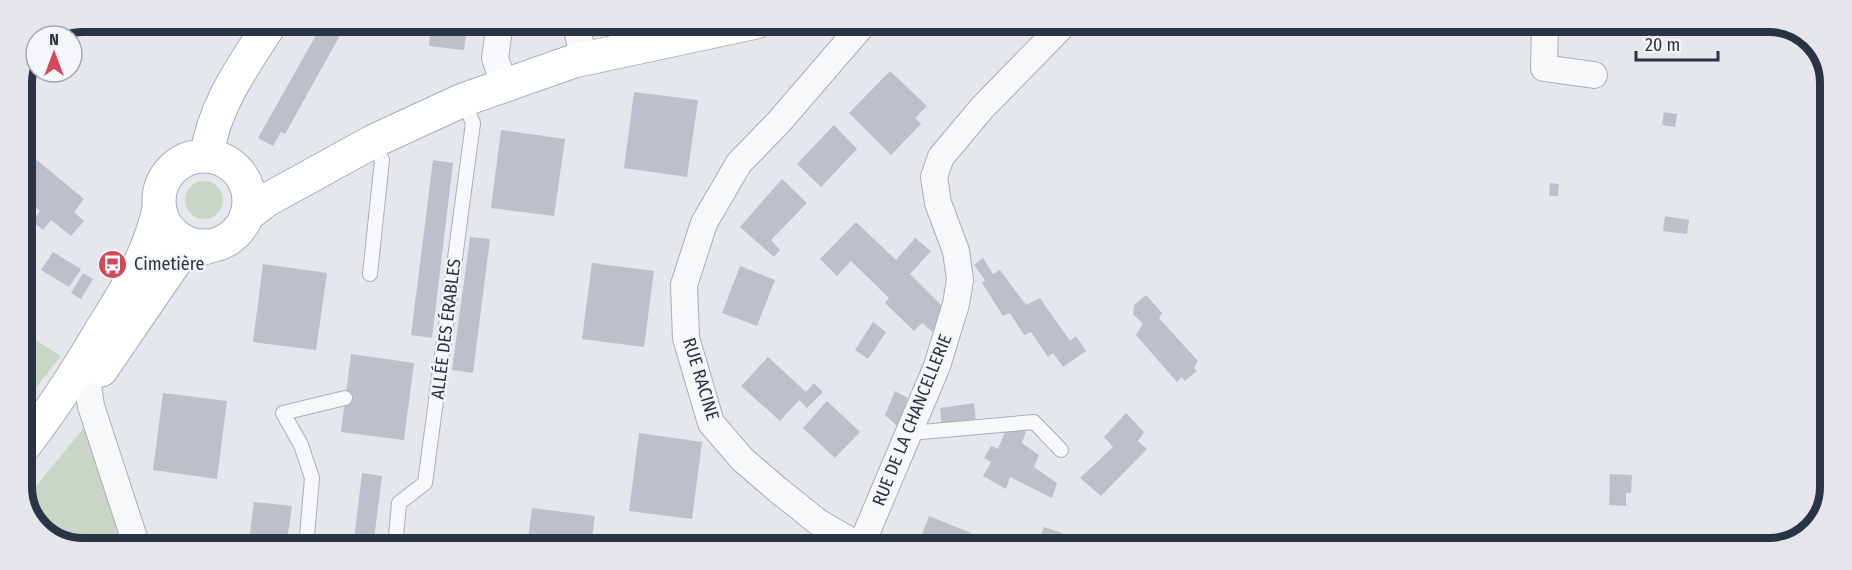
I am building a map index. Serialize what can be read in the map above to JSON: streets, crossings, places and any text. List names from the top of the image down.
{
  "streets": {
    "street": ["RUE RACINE", "RUE DE LA CHANCELLERIE"],
    "lane": ["ALLÉE DES ÉRABLES"]
  },
  "places": {
    "bus stop": ["Cimetière"]
  },
  "scale_bar": "20 m",
  "north": "top"
}
